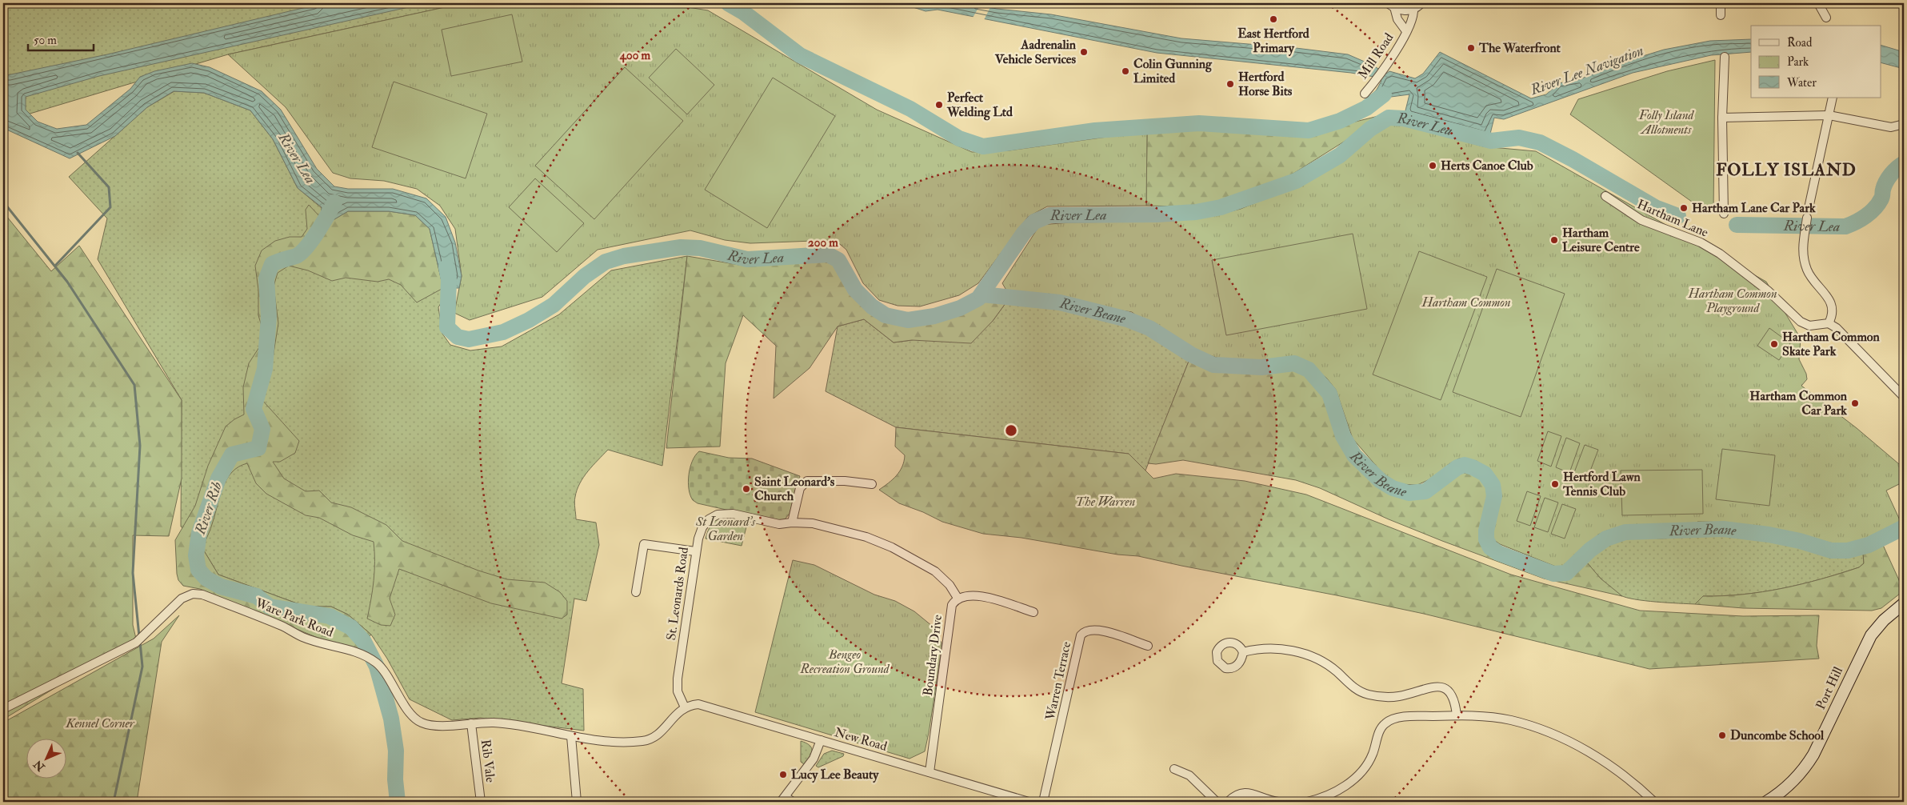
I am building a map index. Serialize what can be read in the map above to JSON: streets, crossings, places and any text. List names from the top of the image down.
{
  "streets": {
    "main road": ["Port Hill"],
    "street": [
      "Mill Road",
      "Hartham Lane",
      "St. Leonards Road",
      "Ware Park Road",
      "Boundary Drive",
      "Warren Terrace",
      "New Road",
      "Rib Vale"
    ]
  },
  "crossings": [
    ["St. Leonards Road", "Ware Park Road"],
    ["St. Leonards Road", "Boundary Drive"],
    ["St. Leonards Road", "New Road"],
    ["Ware Park Road", "New Road"],
    ["Ware Park Road", "Rib Vale"],
    ["Boundary Drive", "New Road"]
  ],
  "districts": ["FOLLY ISLAND"],
  "water": [
    "River Lee Navigation",
    "River Lea",
    "River Beane",
    "River Rib"
  ],
  "parks": [
    "Folly Island Allotments",
    "Hartham Common Playground",
    "Hartham Common",
    "The Warren",
    "St Leonard's Garden",
    "Bengeo Recreation Ground",
    "Kennel Corner"
  ],
  "places": [
    "East Hertford Primary",
    "The Waterfront",
    "Aadrenalin Vehicle Services",
    "Colin Gunning Limited",
    "Hertford Horse Bits",
    "Perfect Welding Ltd",
    "Herts Canoe Club",
    "Hartham Lane Car Park",
    "Hartham Leisure Centre",
    "Hartham Common Skate Park",
    "Hartham Common Car Park",
    "Hertford Lawn Tennis Club",
    "Saint Leonard's Church",
    "Duncombe School",
    "Lucy Lee Beauty"
  ],
  "legend": ["Road", "Park", "Water"],
  "scale_bar": "50 m",
  "north": "bottom left",
  "rings": ["400 m", "200 m"]
}
